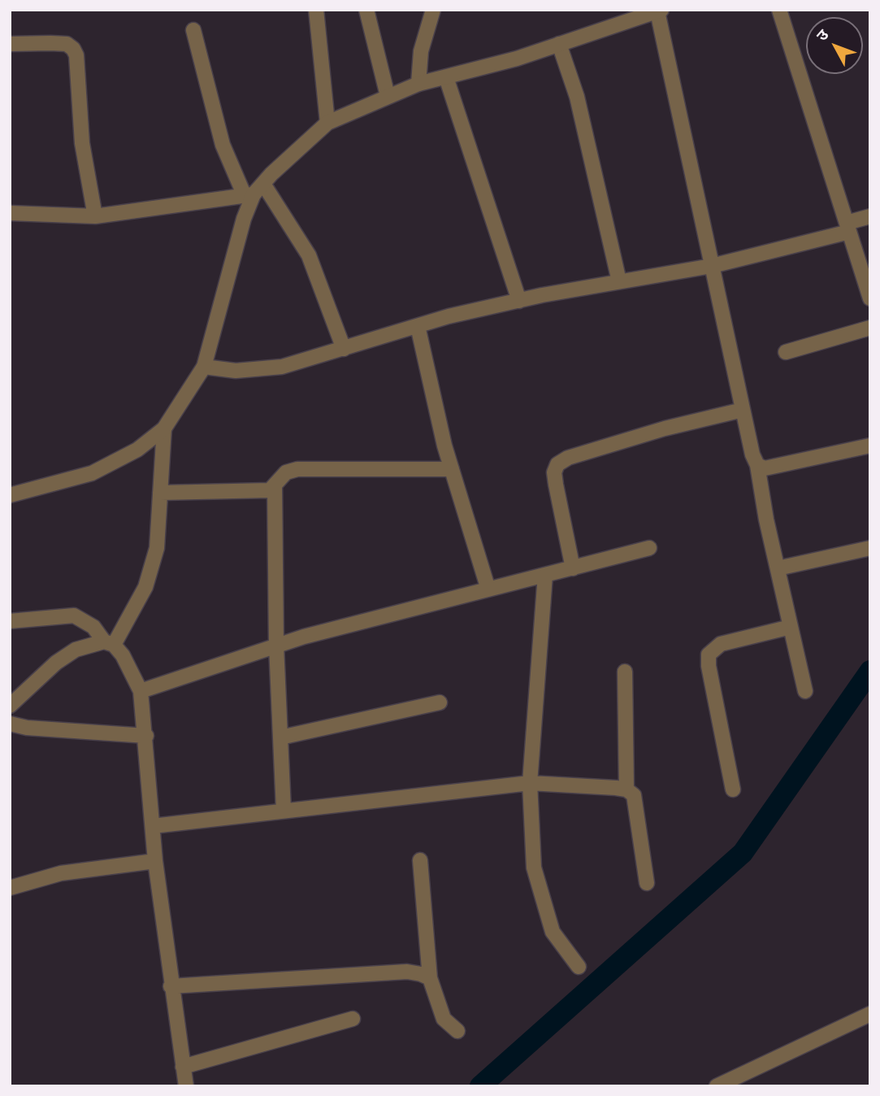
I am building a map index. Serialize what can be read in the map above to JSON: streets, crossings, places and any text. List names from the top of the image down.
{
  "north": "top left"
}
